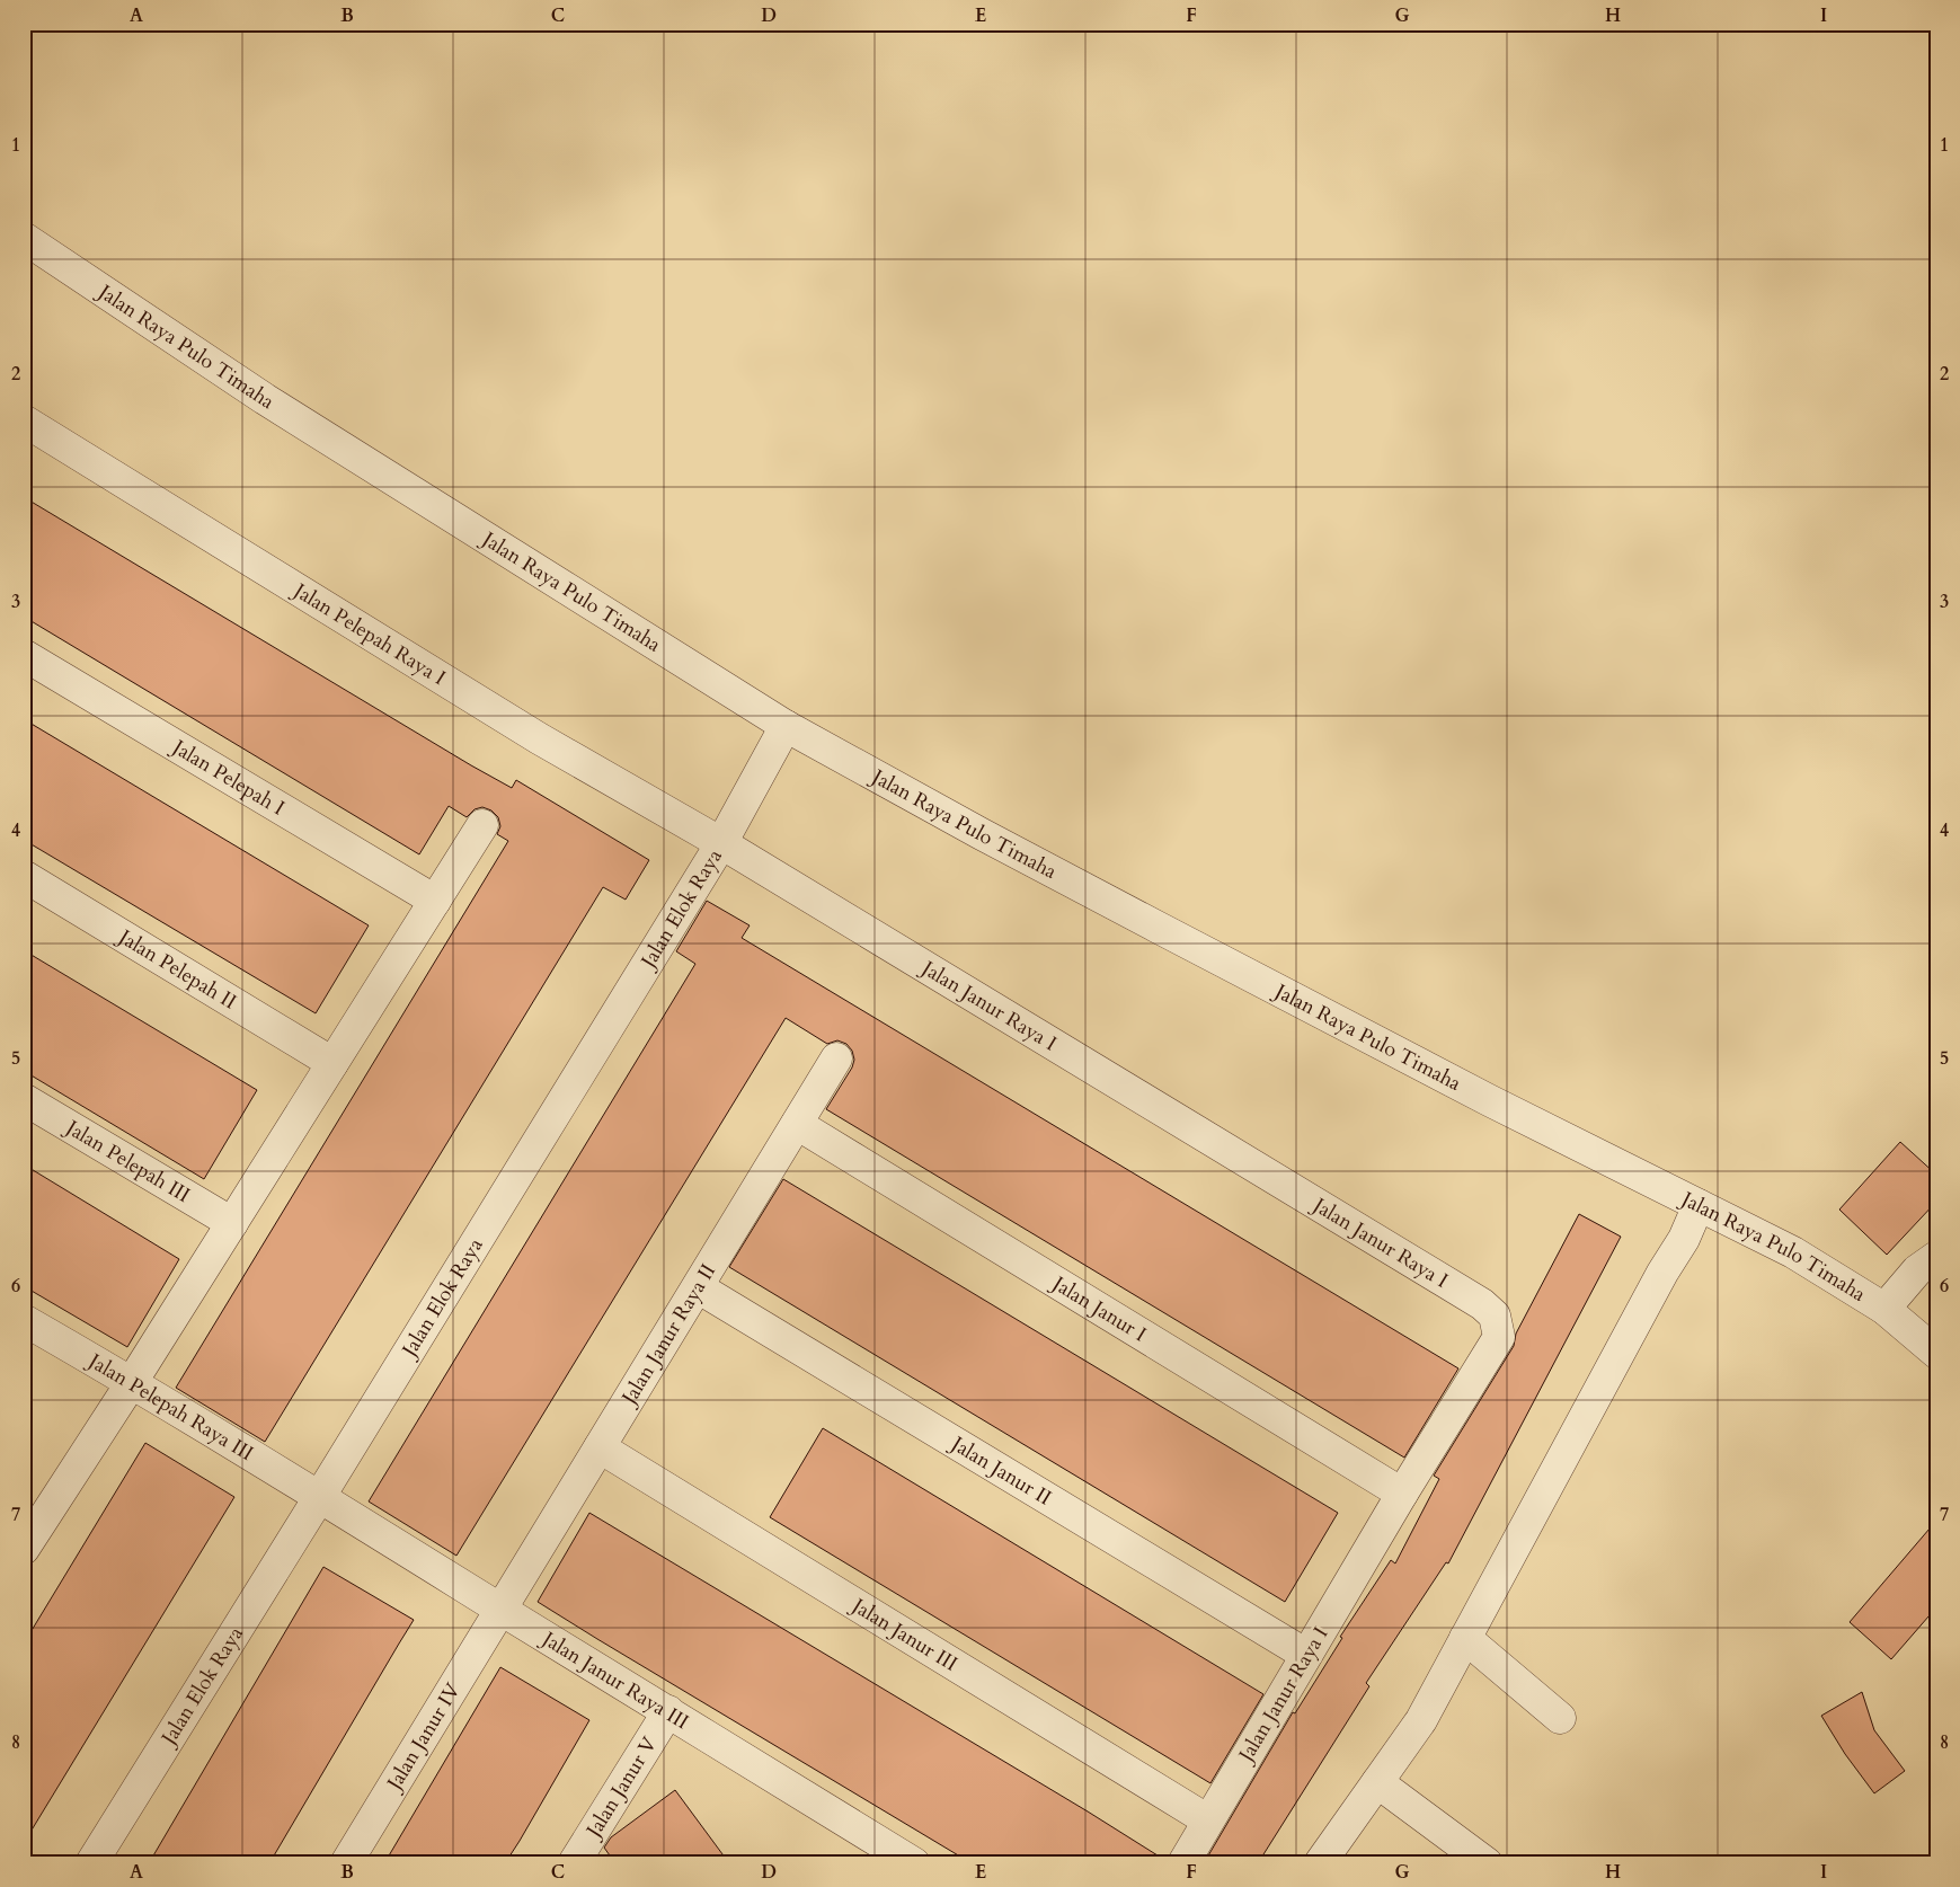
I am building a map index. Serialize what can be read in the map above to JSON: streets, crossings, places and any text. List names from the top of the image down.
{
  "streets": {
    "street": [
      "Jalan Raya Pulo Timaha",
      "Jalan Pelepah Raya I",
      "Jalan Pelepah I",
      "Jalan Elok Raya",
      "Jalan Pelepah II",
      "Jalan Janur Raya I",
      "Jalan Pelepah III",
      "Jalan Janur I",
      "Jalan Janur Raya II",
      "Jalan Pelepah Raya III",
      "Jalan Janur II",
      "Jalan Janur III",
      "Jalan Janur Raya III",
      "Jalan Janur IV",
      "Jalan Janur V"
    ]
  },
  "crossings": [
    ["Jalan Raya Pulo Timaha", "Jalan Elok Raya"],
    ["Jalan Pelepah Raya I", "Jalan Elok Raya"],
    ["Jalan Pelepah Raya I", "Jalan Janur Raya I"],
    ["Jalan Elok Raya", "Jalan Janur Raya I"],
    ["Jalan Elok Raya", "Jalan Pelepah Raya III"],
    ["Jalan Elok Raya", "Jalan Janur Raya III"],
    ["Jalan Janur Raya I", "Jalan Janur I"],
    ["Jalan Janur Raya I", "Jalan Janur II"],
    ["Jalan Janur Raya I", "Jalan Janur III"],
    ["Jalan Janur I", "Jalan Janur Raya II"],
    ["Jalan Janur Raya II", "Jalan Janur II"],
    ["Jalan Janur Raya II", "Jalan Janur III"],
    ["Jalan Janur Raya II", "Jalan Janur Raya III"],
    ["Jalan Janur Raya II", "Jalan Janur IV"],
    ["Jalan Pelepah Raya III", "Jalan Janur Raya III"],
    ["Jalan Janur Raya III", "Jalan Janur IV"],
    ["Jalan Janur Raya III", "Jalan Janur V"]
  ],
  "grid": {
    "columns": [
      "A",
      "B",
      "C",
      "D",
      "E",
      "F",
      "G",
      "H",
      "I"
    ],
    "rows": [
      "1",
      "2",
      "3",
      "4",
      "5",
      "6",
      "7",
      "8"
    ]
  }
}
